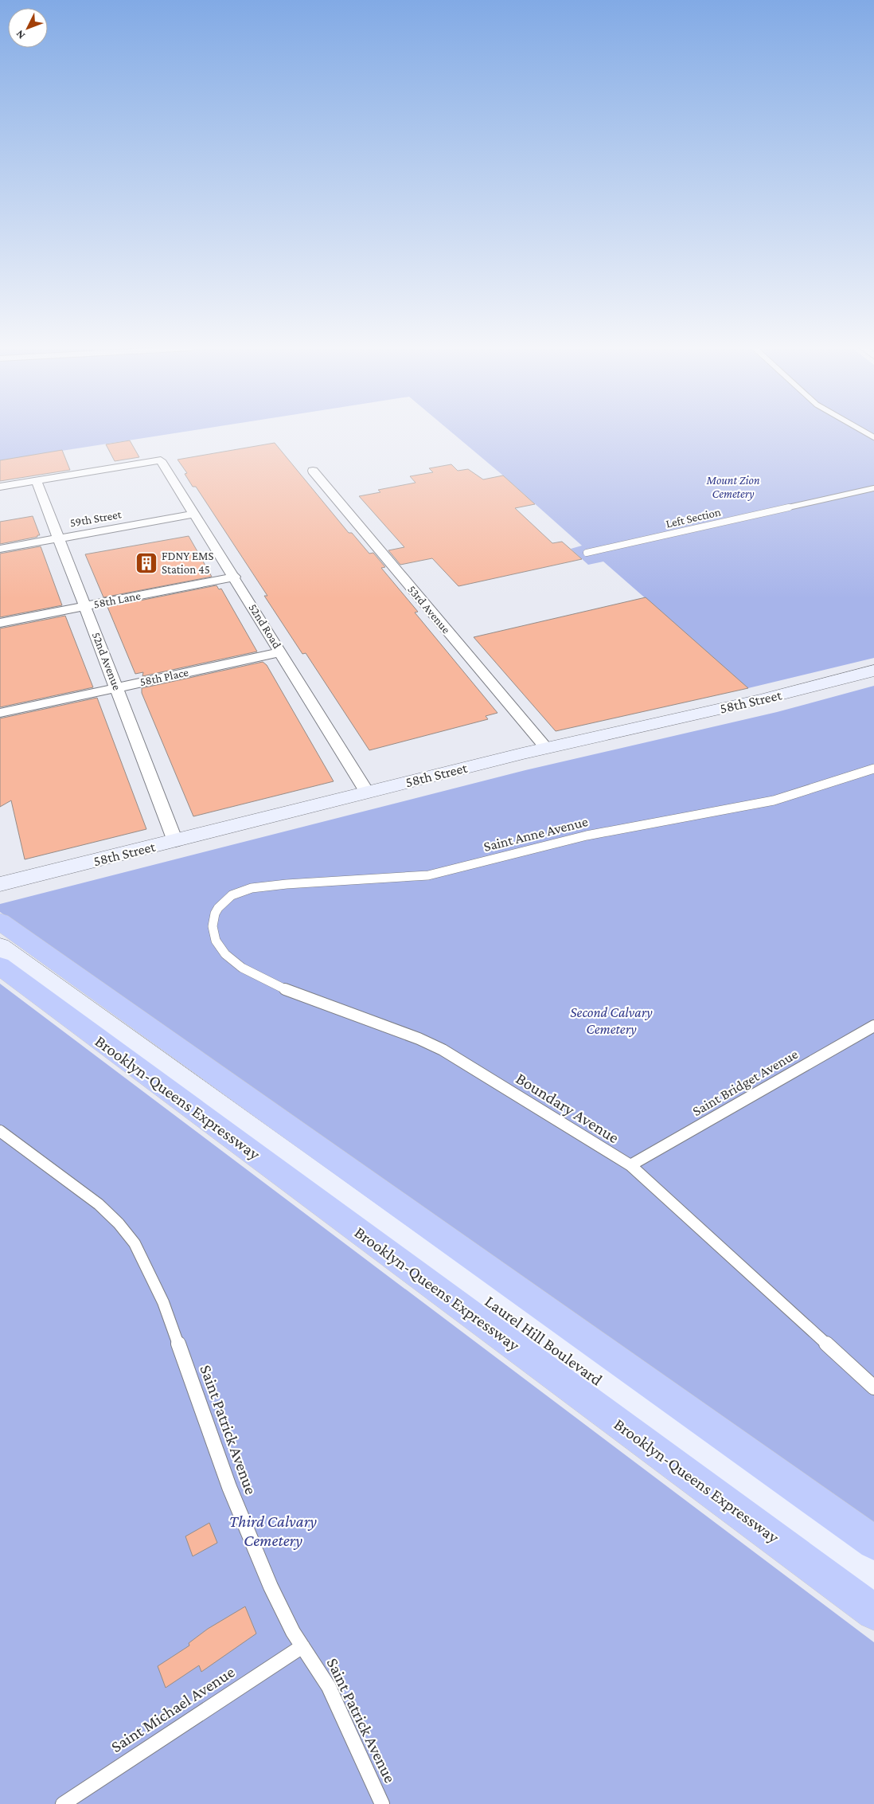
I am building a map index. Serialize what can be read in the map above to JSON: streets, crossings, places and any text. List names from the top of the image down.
{
  "streets": {
    "highway": ["Brooklyn-Queens Expressway"],
    "main road": ["58th Street", "Laurel Hill Boulevard"],
    "street": [
      "59th Street",
      "58th Lane",
      "53rd Avenue",
      "52nd Road",
      "52nd Avenue",
      "58th Place"
    ],
    "lane": [
      "Left Section",
      "Saint Anne Avenue",
      "Saint Bridget Avenue",
      "Boundary Avenue",
      "Saint Patrick Avenue",
      "Saint Michael Avenue"
    ]
  },
  "crossings": [
    ["59th Street", "52nd Road"],
    ["59th Street", "52nd Avenue"],
    ["58th Lane", "52nd Road"],
    ["58th Lane", "52nd Avenue"],
    ["53rd Avenue", "58th Street"],
    ["52nd Road", "52nd Avenue"],
    ["52nd Road", "58th Place"],
    ["52nd Road", "58th Street"],
    ["52nd Avenue", "58th Place"],
    ["52nd Avenue", "58th Street"],
    ["Saint Anne Avenue", "Boundary Avenue"],
    ["Saint Bridget Avenue", "Boundary Avenue"],
    ["Saint Patrick Avenue", "Saint Michael Avenue"]
  ],
  "parks": ["Mount Zion Cemetery", "Second Calvary Cemetery", "Third Calvary Cemetery"],
  "places": {
    "building": ["FDNY EMS Station 45"]
  },
  "north": "bottom left"
}
